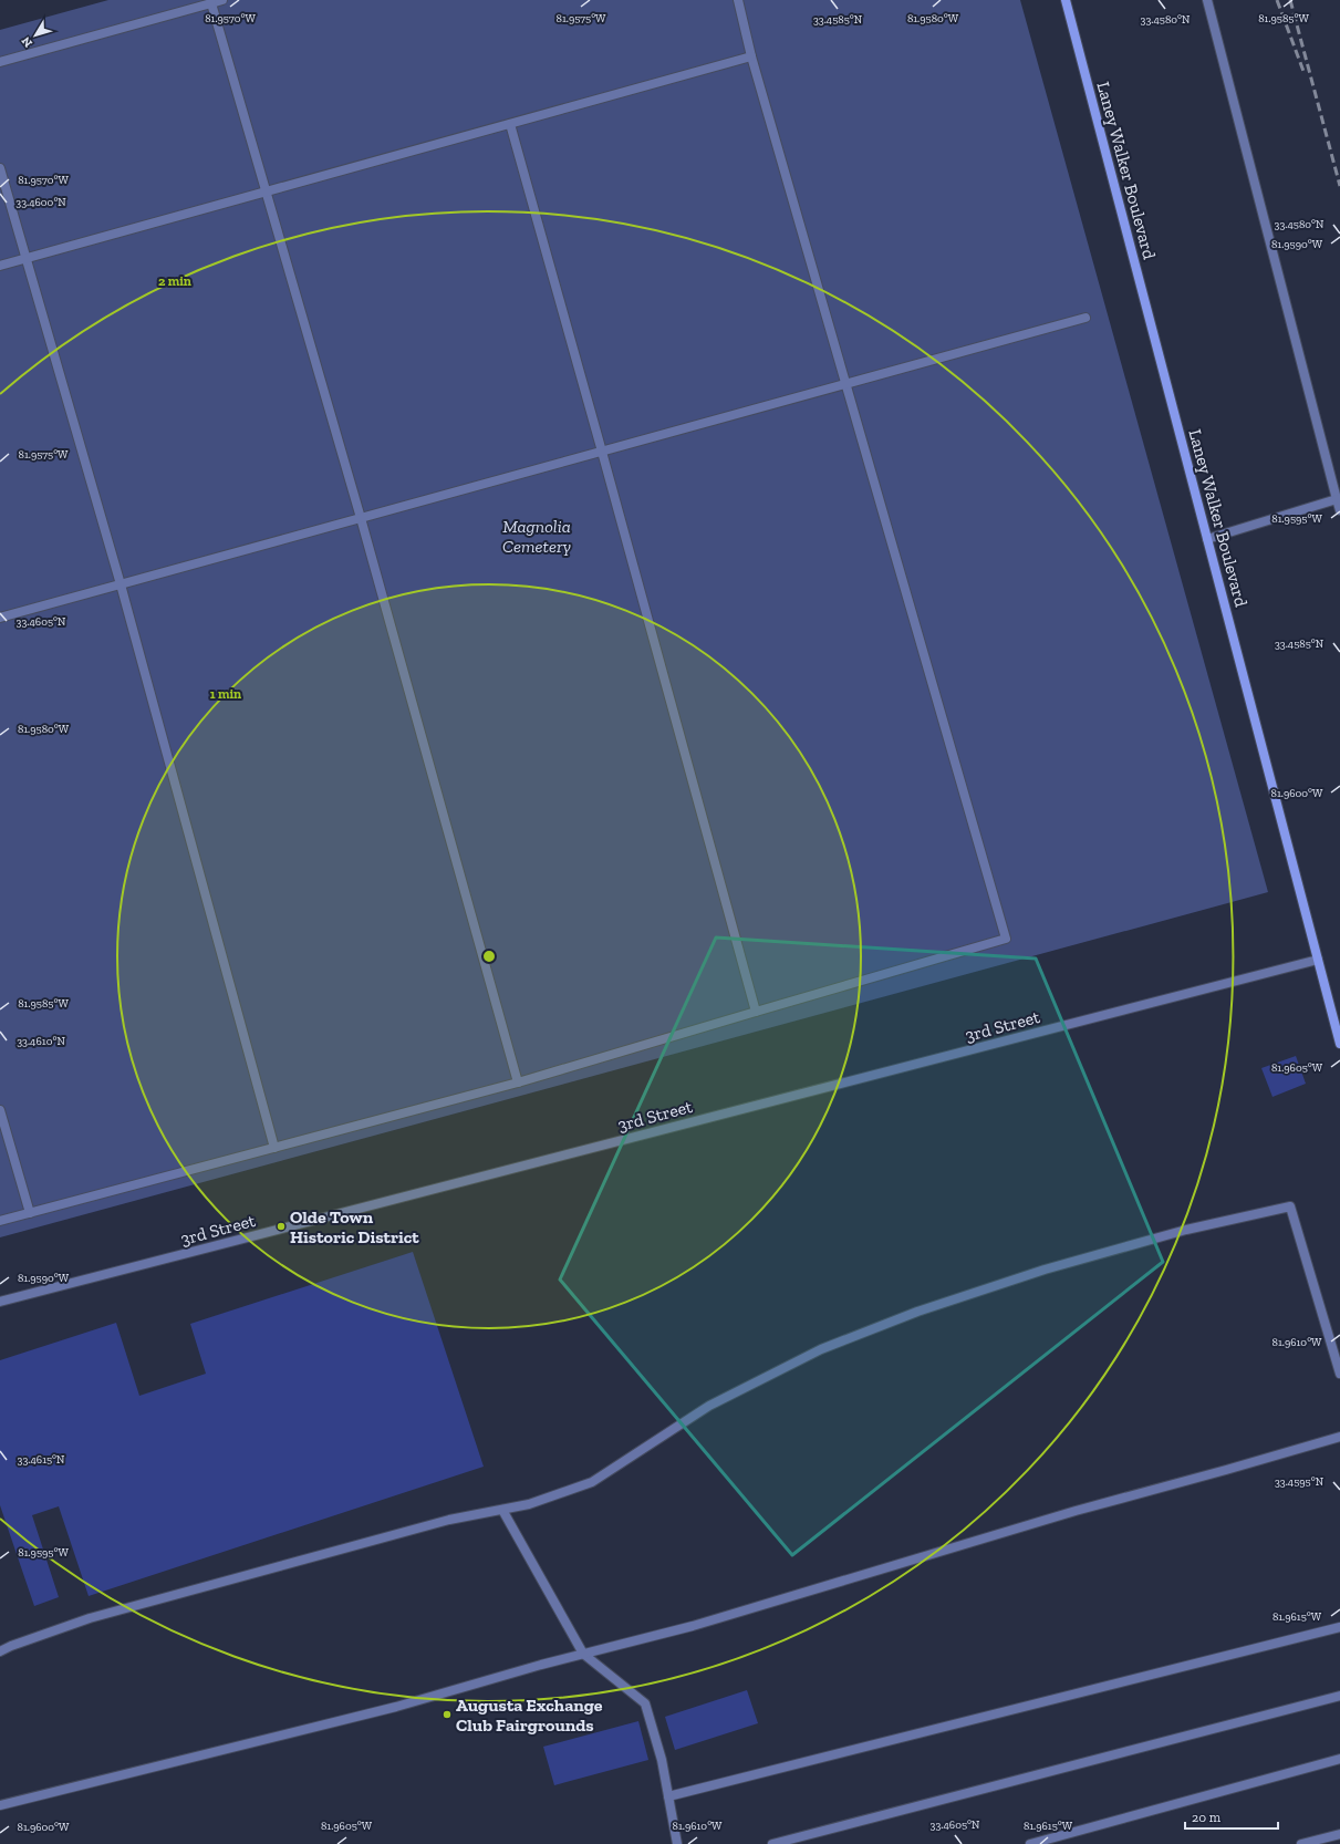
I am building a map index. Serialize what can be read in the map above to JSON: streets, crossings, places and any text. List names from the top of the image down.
{
  "streets": {
    "main road": ["Laney Walker Boulevard"],
    "street": ["3rd Street"]
  },
  "crossings": [
    ["Laney Walker Boulevard", "3rd Street"]
  ],
  "parks": ["Magnolia Cemetery"],
  "places": ["Olde Town Historic District", "Augusta Exchange Club Fairgrounds"],
  "scale_bar": "20 m",
  "north": "bottom left",
  "coordinates": [
    "81.9575°W",
    "81.9580°W",
    "81.9585°W",
    "81.9570°W",
    "33.4585°N",
    "33.4580°N",
    "33.4600°N",
    "81.9590°W",
    "81.9595°W",
    "33.4605°N",
    "81.9600°W",
    "33.4610°N",
    "81.9605°W",
    "81.9610°W",
    "33.4615°N",
    "33.4595°N",
    "81.9615°W"
  ],
  "rings": ["2 min", "1 min"]
}
